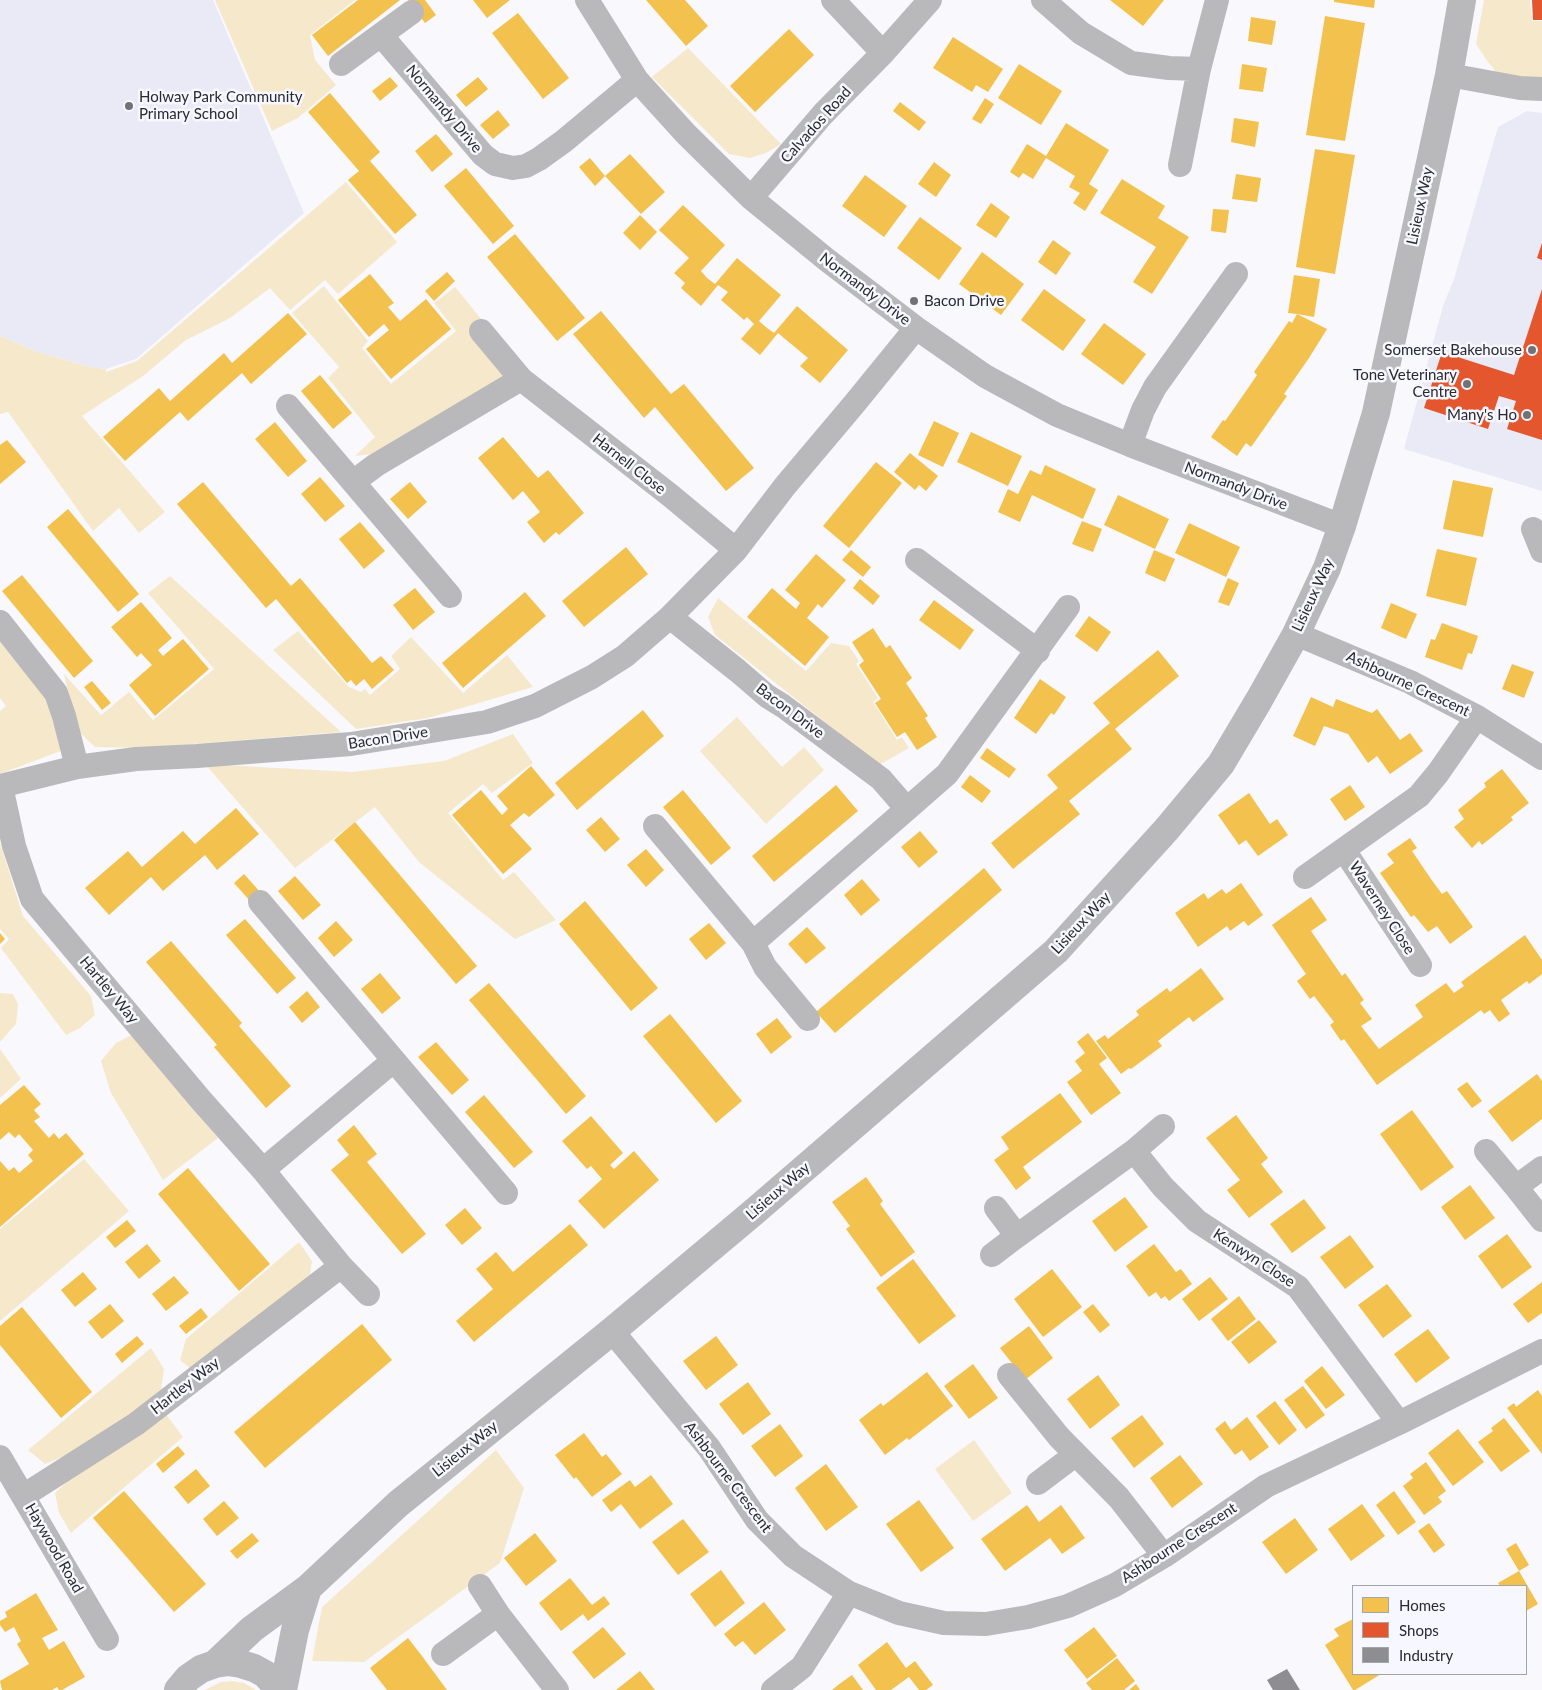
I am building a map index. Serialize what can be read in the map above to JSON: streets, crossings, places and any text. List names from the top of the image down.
{
  "streets": {
    "street": [
      "Normandy Drive",
      "Calvados Road",
      "Lisieux Way",
      "Harnell Close",
      "Ashbourne Crescent",
      "Bacon Drive",
      "Waverney Close",
      "Hartley Way",
      "Kenwyn Close",
      "Haywood Road"
    ]
  },
  "crossings": [
    ["Normandy Drive", "Calvados Road"],
    ["Normandy Drive", "Lisieux Way"],
    ["Normandy Drive", "Bacon Drive"],
    ["Lisieux Way", "Ashbourne Crescent"],
    ["Harnell Close", "Bacon Drive"],
    ["Ashbourne Crescent", "Waverney Close"],
    ["Ashbourne Crescent", "Kenwyn Close"],
    ["Bacon Drive", "Hartley Way"],
    ["Hartley Way", "Haywood Road"]
  ],
  "places": [
    "Holway Park Community Primary School",
    "Bacon Drive",
    "Somerset Bakehouse",
    "Tone Veterinary Centre",
    "Many's Ho"
  ],
  "legend": ["Homes", "Shops", "Industry"]
}
